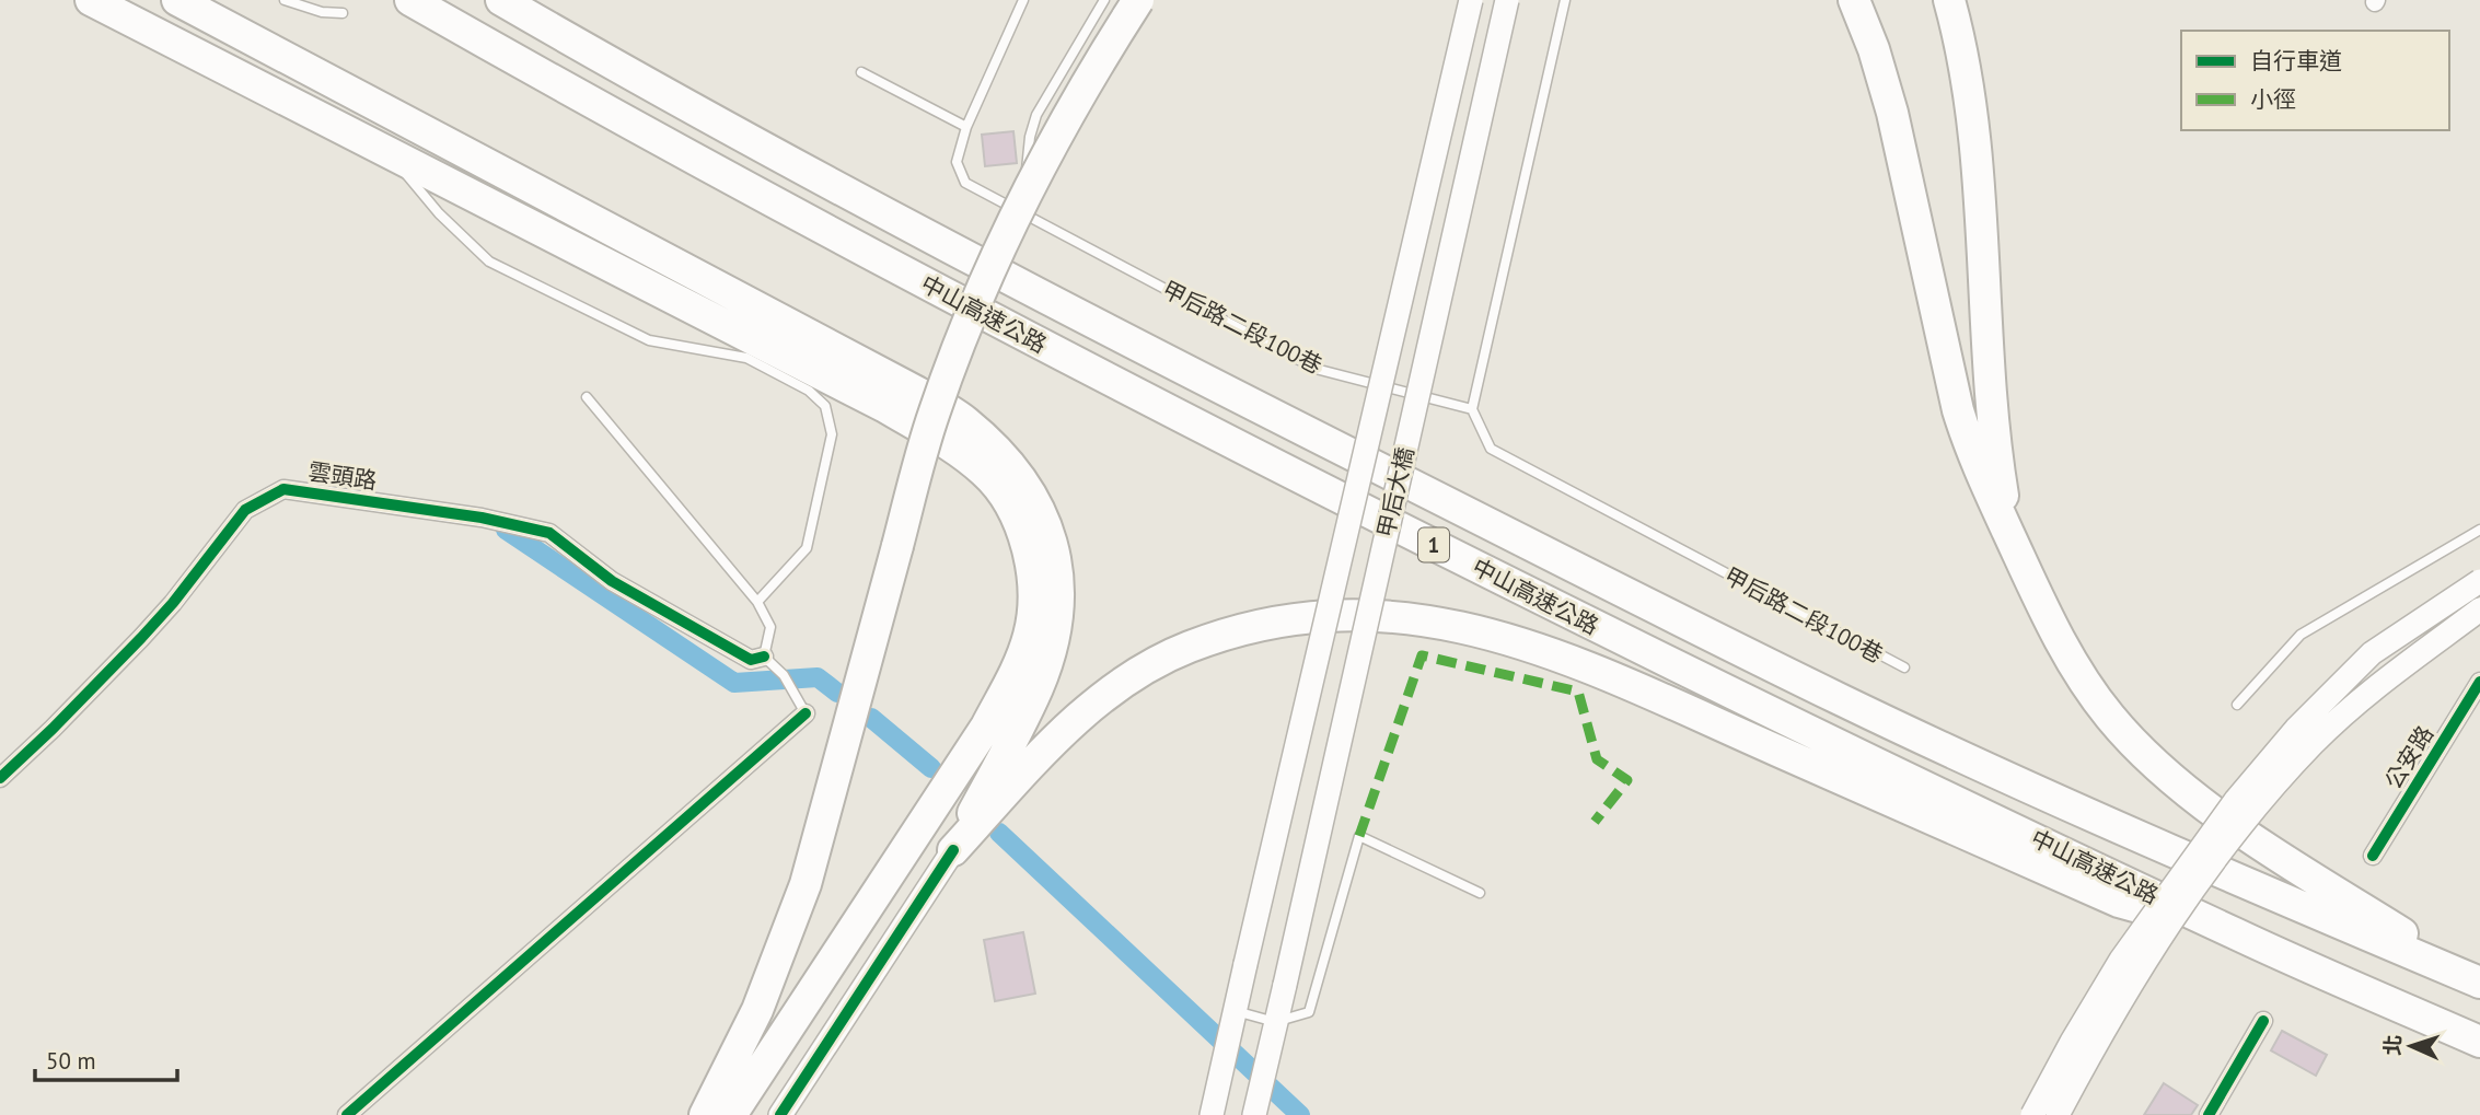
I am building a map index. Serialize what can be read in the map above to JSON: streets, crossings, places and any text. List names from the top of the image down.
{
  "streets": {
    "highway": ["中山高速公路", "1"],
    "main road": ["甲后大橋"],
    "street": ["雲頭路", "公安路"],
    "lane": ["甲后路二段100巷"]
  },
  "legend": ["自行車道", "小徑"],
  "scale_bar": "50 m",
  "north": "left"
}
